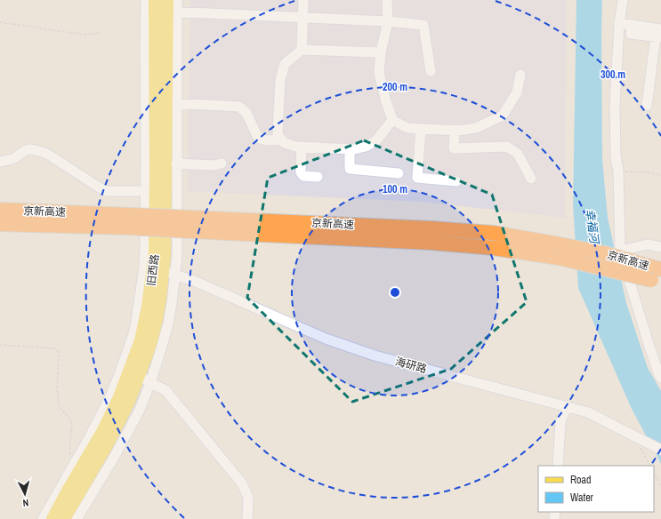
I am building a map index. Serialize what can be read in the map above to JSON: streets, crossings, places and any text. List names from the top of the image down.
{
  "streets": {
    "highway": ["京新高速"],
    "main road": ["旧西路"],
    "street": ["海研路"]
  },
  "crossings": [
    ["旧西路", "海研路"]
  ],
  "water": ["幸福河"],
  "legend": ["Road", "Water"],
  "north": "bottom",
  "rings": ["300 m", "200 m", "100 m"]
}
